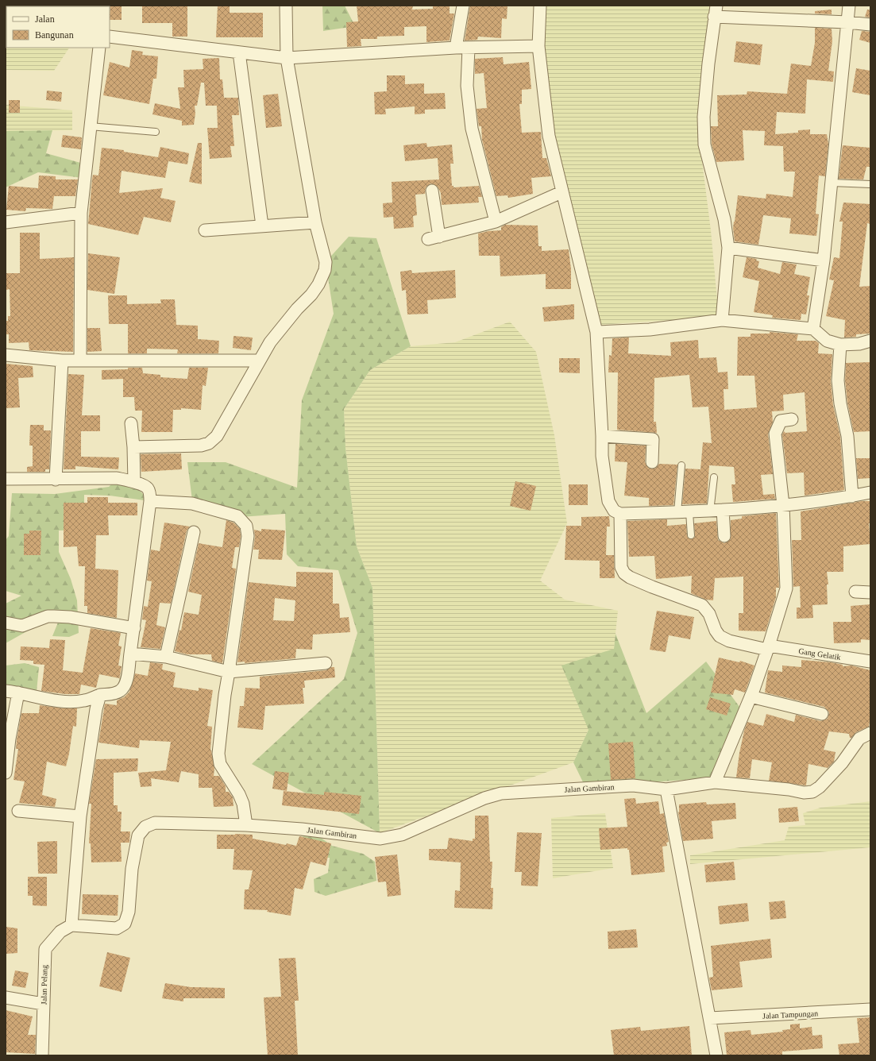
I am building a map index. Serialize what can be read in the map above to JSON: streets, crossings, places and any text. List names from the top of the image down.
{
  "streets": {
    "street": [
      "Gang Gelatik",
      "Jalan Gambiran",
      "Jalan Pelang",
      "Jalan Tampungan"
    ]
  },
  "crossings": [
    ["Jalan Gambiran", "Jalan Pelang"]
  ],
  "legend": ["Jalan", "Bangunan"]
}
